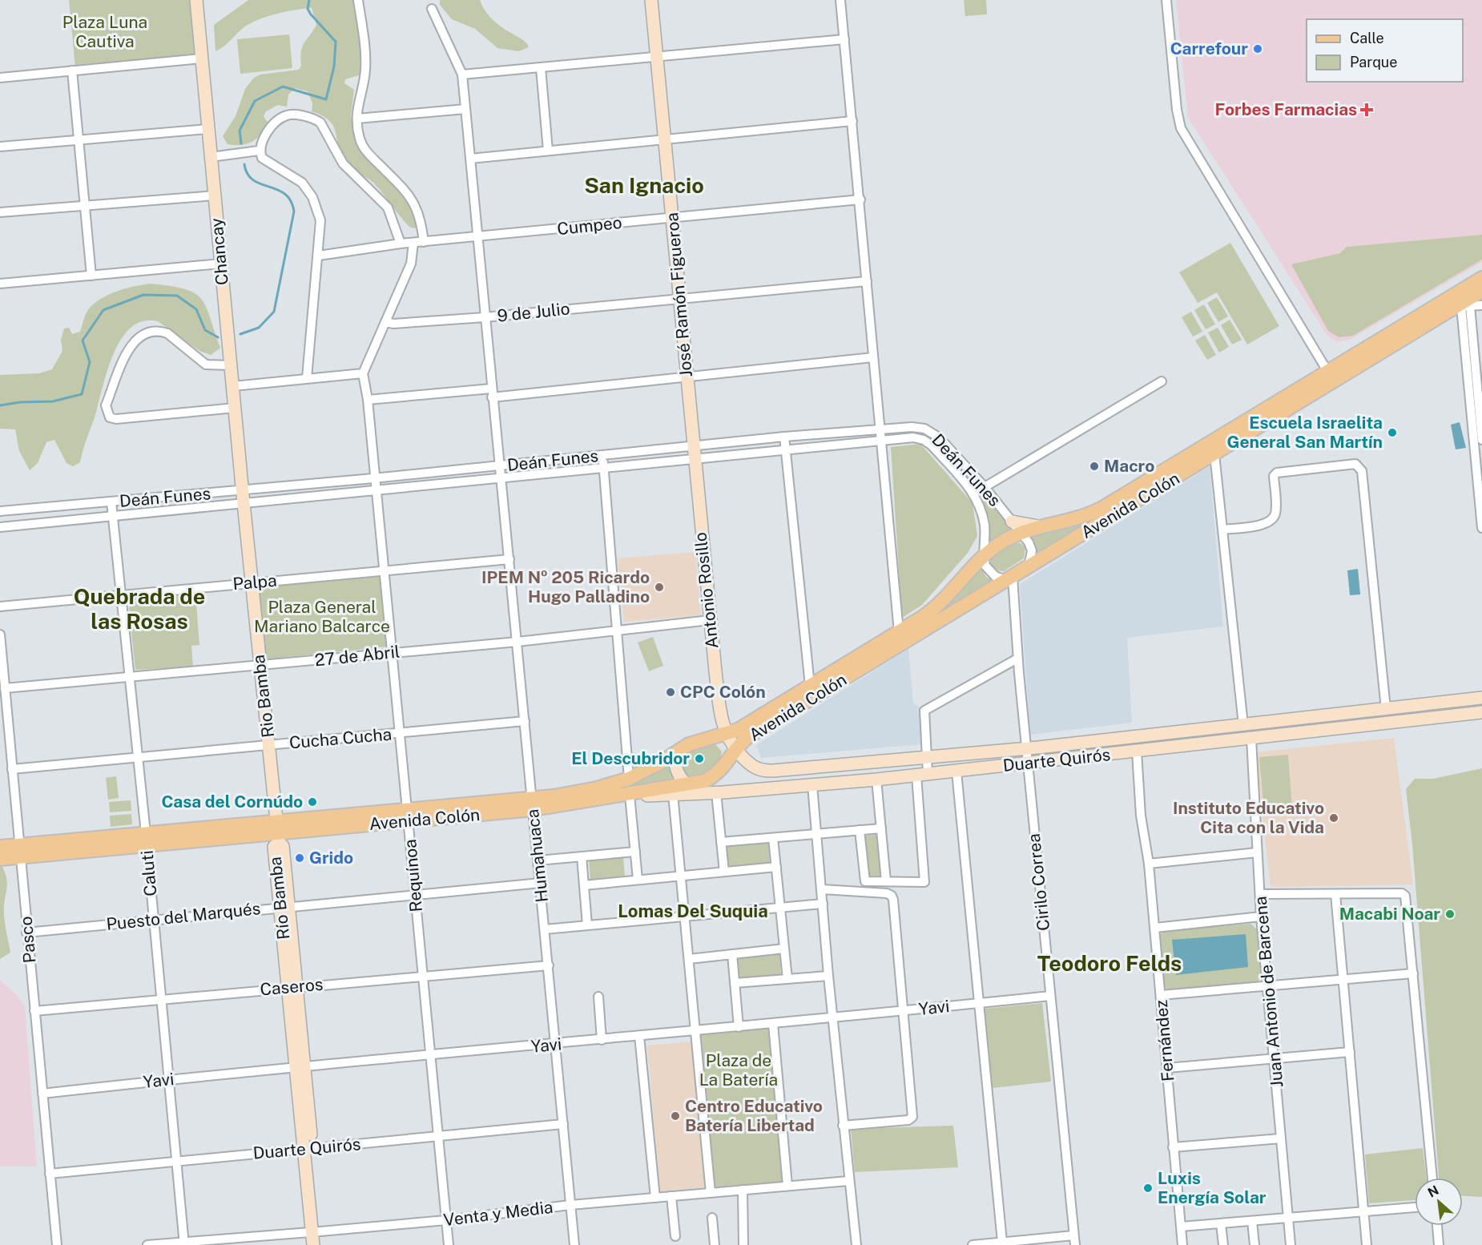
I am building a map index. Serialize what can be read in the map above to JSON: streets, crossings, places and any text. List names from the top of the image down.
{
  "streets": {
    "main road": [
      "Chancay",
      "José Ramón Figueroa",
      "Avenida Colón",
      "Antonio Rosillo",
      "Rio Bamba",
      "Duarte Quirós",
      "Río Bamba"
    ],
    "street": [
      "Cumpeo",
      "9 de Julio",
      "Deán Funes",
      "Palpa",
      "27 de Abril",
      "Cucha Cucha",
      "Humahuaca",
      "Caluti",
      "Requínoa",
      "Cirilo Correa",
      "Puesto del Marqués",
      "Pasco",
      "Caseros",
      "Juan Antonio de Barcena",
      "Yavi",
      "Fernández",
      "Venta y Media"
    ]
  },
  "crossings": [
    ["Cumpeo", "José Ramón Figueroa"],
    ["Cumpeo", "Humahuaca"],
    ["Chancay", "Deán Funes"],
    ["Chancay", "Rio Bamba"],
    ["José Ramón Figueroa", "9 de Julio"],
    ["José Ramón Figueroa", "Deán Funes"],
    ["José Ramón Figueroa", "Antonio Rosillo"],
    ["9 de Julio", "Humahuaca"],
    ["Deán Funes", "Avenida Colón"],
    ["Deán Funes", "Antonio Rosillo"],
    ["Deán Funes", "Rio Bamba"],
    ["Deán Funes", "Humahuaca"],
    ["Deán Funes", "Caluti"],
    ["Deán Funes", "Requínoa"],
    ["Avenida Colón", "Antonio Rosillo"],
    ["Avenida Colón", "Rio Bamba"],
    ["Avenida Colón", "Duarte Quirós"],
    ["Avenida Colón", "Humahuaca"],
    ["Avenida Colón", "Caluti"],
    ["Avenida Colón", "Requínoa"],
    ["Avenida Colón", "Cirilo Correa"],
    ["Avenida Colón", "Río Bamba"],
    ["Avenida Colón", "Pasco"],
    ["Palpa", "Rio Bamba"],
    ["Palpa", "Humahuaca"],
    ["Palpa", "Caluti"],
    ["Palpa", "Requínoa"],
    ["Antonio Rosillo", "27 de Abril"],
    ["Antonio Rosillo", "Duarte Quirós"],
    ["27 de Abril", "Rio Bamba"],
    ["27 de Abril", "Humahuaca"],
    ["27 de Abril", "Caluti"],
    ["27 de Abril", "Requínoa"],
    ["27 de Abril", "Pasco"],
    ["Rio Bamba", "Cucha Cucha"],
    ["Rio Bamba", "Río Bamba"],
    ["Cucha Cucha", "Humahuaca"],
    ["Cucha Cucha", "Caluti"],
    ["Cucha Cucha", "Requínoa"],
    ["Cucha Cucha", "Pasco"],
    ["Duarte Quirós", "Humahuaca"],
    ["Duarte Quirós", "Caluti"],
    ["Duarte Quirós", "Requínoa"],
    ["Duarte Quirós", "Cirilo Correa"],
    ["Duarte Quirós", "Río Bamba"],
    ["Duarte Quirós", "Pasco"],
    ["Duarte Quirós", "Juan Antonio de Barcena"],
    ["Duarte Quirós", "Fernández"],
    ["Humahuaca", "Puesto del Marqués"],
    ["Humahuaca", "Caseros"],
    ["Humahuaca", "Yavi"],
    ["Humahuaca", "Venta y Media"],
    ["Caluti", "Puesto del Marqués"],
    ["Caluti", "Caseros"],
    ["Caluti", "Yavi"],
    ["Caluti", "Venta y Media"],
    ["Requínoa", "Puesto del Marqués"],
    ["Requínoa", "Caseros"],
    ["Requínoa", "Yavi"],
    ["Requínoa", "Venta y Media"],
    ["Cirilo Correa", "Yavi"],
    ["Río Bamba", "Puesto del Marqués"],
    ["Río Bamba", "Caseros"],
    ["Río Bamba", "Yavi"],
    ["Río Bamba", "Venta y Media"],
    ["Puesto del Marqués", "Pasco"],
    ["Pasco", "Caseros"],
    ["Pasco", "Yavi"]
  ],
  "districts": [
    "San Ignacio",
    "Quebrada de las Rosas",
    "Lomas Del Suquia",
    "Teodoro Felds"
  ],
  "parks": ["Plaza Luna Cautiva", "Plaza General Mariano Balcarce", "Plaza de La Batería"],
  "places": {
    "other": [
      "Carrefour",
      "Escuela Israelita General San Martín",
      "Macro",
      "IPEM Nº 205 Ricardo Hugo Palladino",
      "CPC Colón",
      "El Descubridor",
      "Casa del Cornúdo",
      "Instituto Educativo Cita con la Vida",
      "Grido",
      "Macabi Noar",
      "Centro Educativo Batería Libertad",
      "Luxis Energía Solar"
    ],
    "health": ["Forbes Farmacias"]
  },
  "legend": ["Calle", "Parque"],
  "north": "top left"
}
